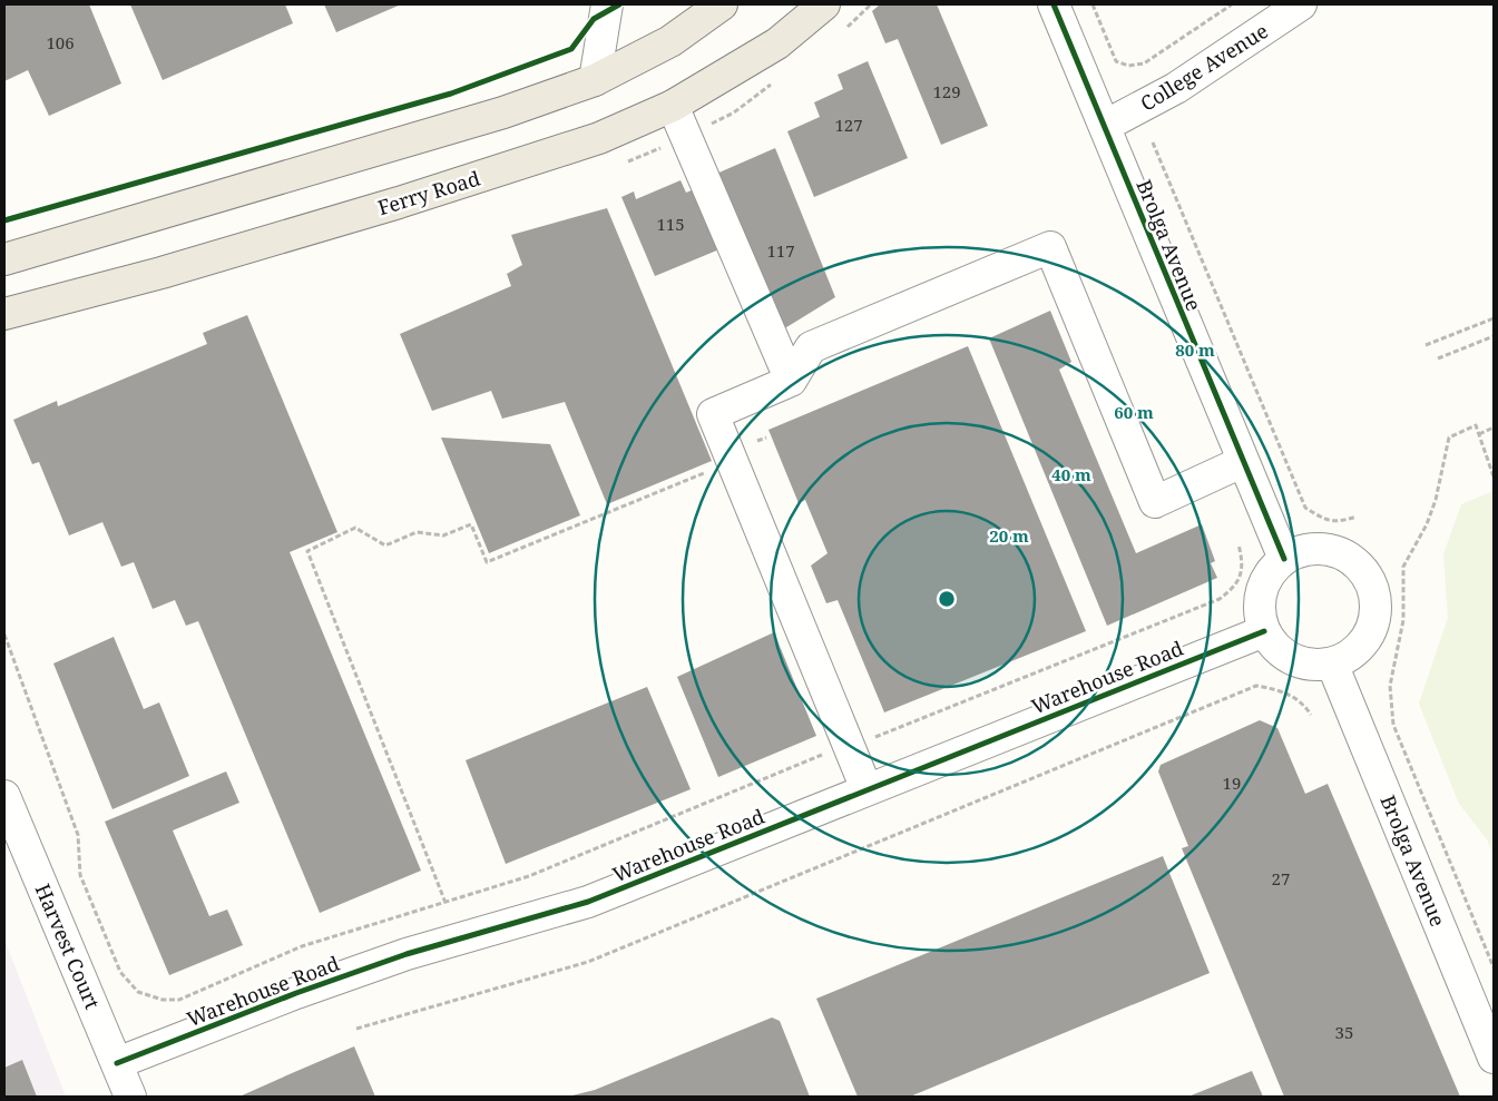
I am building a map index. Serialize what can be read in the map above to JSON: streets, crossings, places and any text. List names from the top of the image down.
{
  "streets": {
    "main road": ["Ferry Road"],
    "street": [
      "College Avenue",
      "Brolga Avenue",
      "Warehouse Road",
      "Harvest Court"
    ]
  },
  "crossings": [
    ["College Avenue", "Brolga Avenue"],
    ["Brolga Avenue", "Warehouse Road"],
    ["Warehouse Road", "Harvest Court"]
  ],
  "house_numbers": [
    "106",
    "129",
    "127",
    "115",
    "117",
    "19",
    "27",
    "35"
  ],
  "rings": [
    "80 m",
    "60 m",
    "40 m",
    "20 m"
  ]
}
